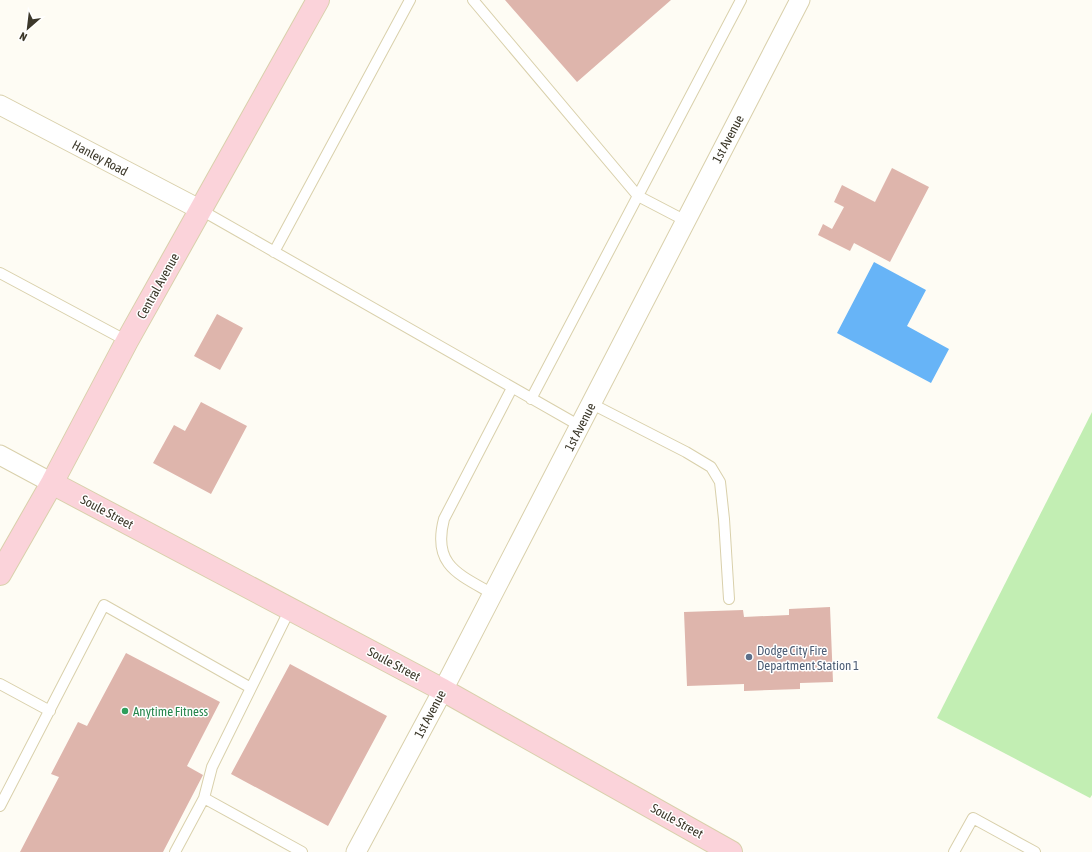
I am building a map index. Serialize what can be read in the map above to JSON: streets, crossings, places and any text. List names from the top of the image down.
{
  "streets": {
    "street": [
      "1st Avenue",
      "Hanley Road",
      "Central Avenue",
      "Soule Street"
    ]
  },
  "crossings": [
    ["1st Avenue", "Soule Street"],
    ["Hanley Road", "Central Avenue"],
    ["Central Avenue", "Soule Street"]
  ],
  "places": ["Dodge City Fire Department Station 1", "Anytime Fitness"],
  "north": "bottom left"
}
